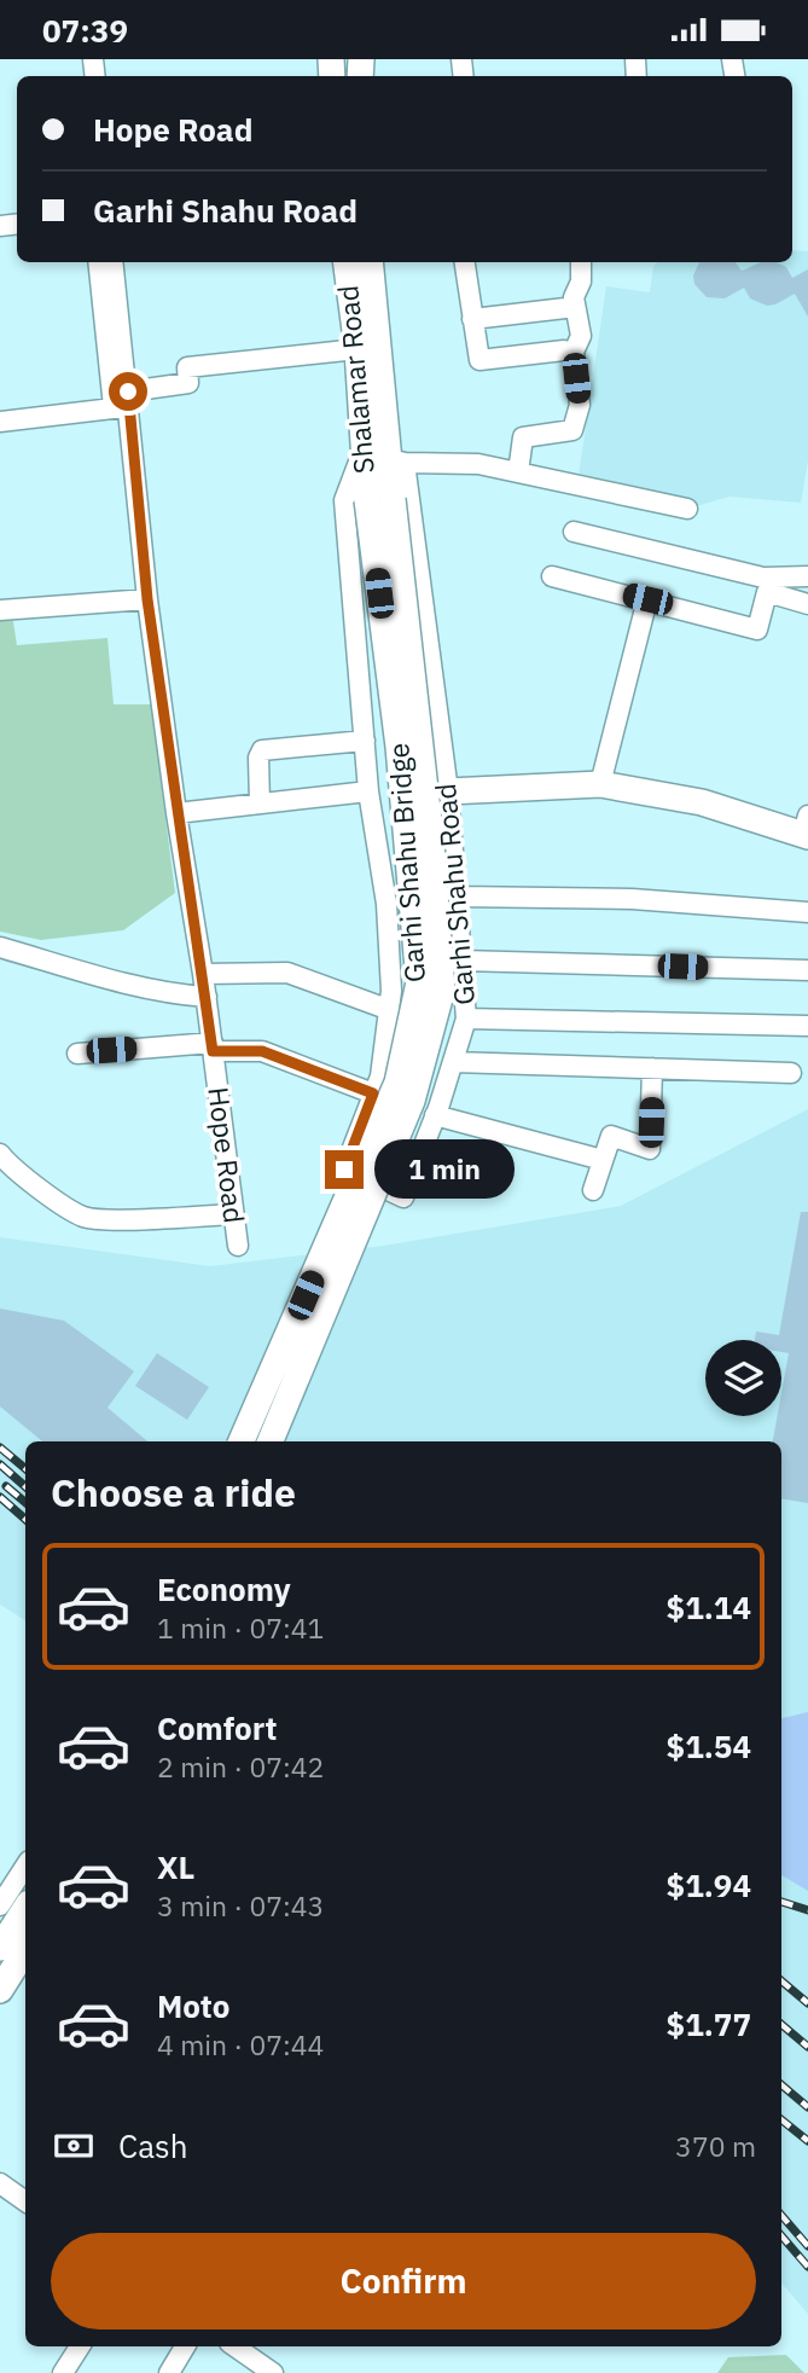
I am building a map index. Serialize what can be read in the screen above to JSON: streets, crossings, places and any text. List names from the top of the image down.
{
  "streets": {
    "main road": ["Shalamar Road", "Garhi Shahu Bridge"],
    "street": ["Garhi Shahu Road", "Hope Road"]
  },
  "crossings": [
    ["Shalamar Road", "Garhi Shahu Bridge"],
    ["Shalamar Road", "Garhi Shahu Road"]
  ],
  "page": {
    "status": "07:39",
    "banner": ["Hope Road", "Garhi Shahu Road"],
    "bubble": "1 min",
    "heading": "Choose a ride",
    "list": [
      {
        "name": "Economy",
        "note": "1 min · 07:41",
        "value": "$1.14"
      },
      {
        "name": "Comfort",
        "note": "2 min · 07:42",
        "value": "$1.54"
      },
      {
        "name": "XL",
        "note": "3 min · 07:43",
        "value": "$1.94"
      },
      {
        "name": "Moto",
        "note": "4 min · 07:44",
        "value": "$1.77"
      }
    ],
    "pay": ["Cash", "370 m"],
    "buttons": "Confirm"
  }
}
